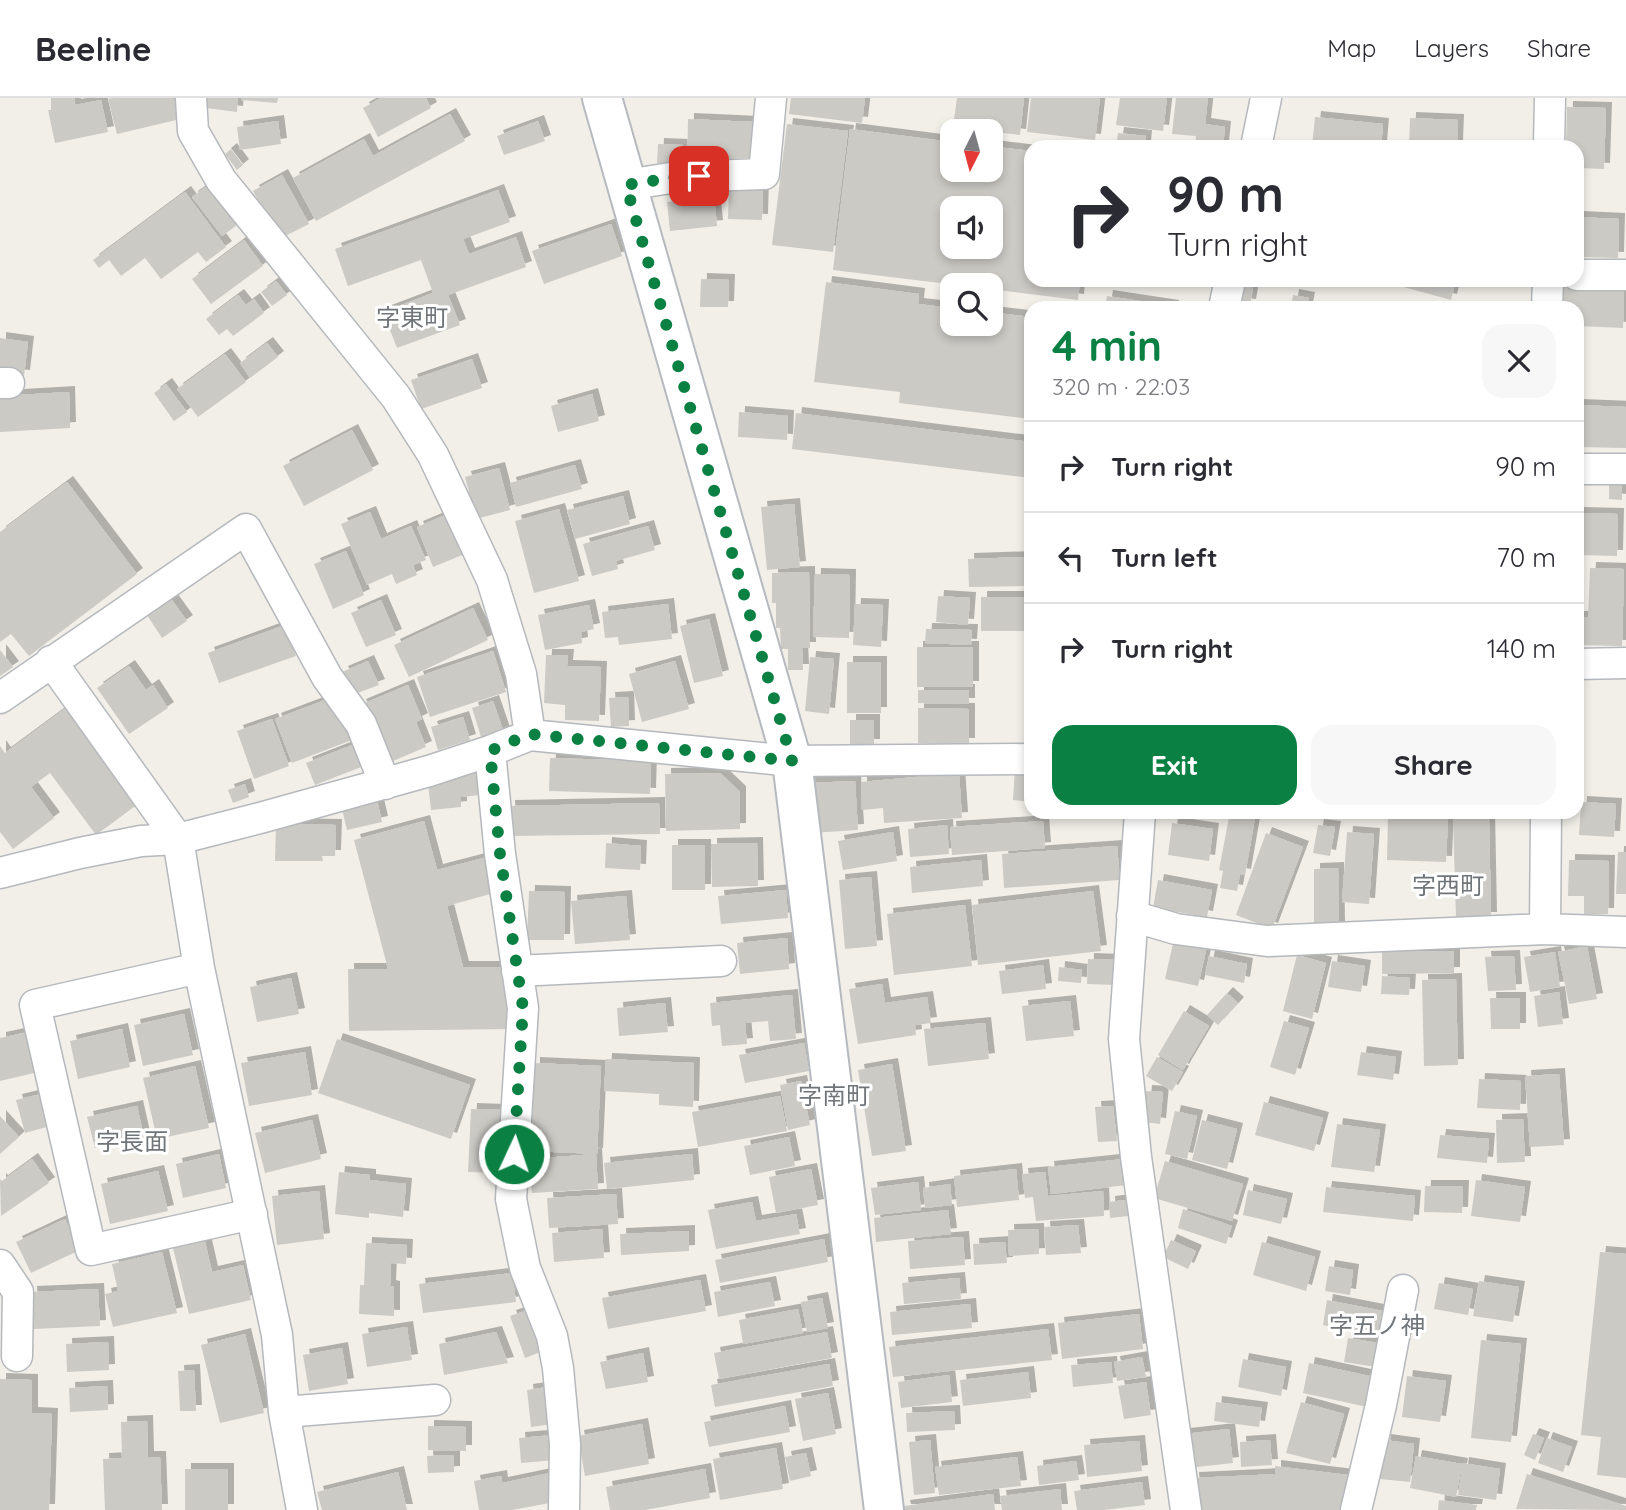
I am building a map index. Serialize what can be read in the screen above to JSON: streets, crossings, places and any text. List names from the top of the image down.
{
  "districts": [
    "字東町",
    "字西町",
    "字南町",
    "字長面",
    "字五ノ神"
  ],
  "north": "bottom",
  "page": {
    "header": "Beeline",
    "nav": ["Map", "Layers", "Share"],
    "turn": ["90 m", "Turn right"],
    "heading": ["4 min", "320 m · 22:03"],
    "list": [
      {
        "name": "Turn right",
        "value": "90 m"
      },
      {
        "name": "Turn left",
        "value": "70 m"
      },
      {
        "name": "Turn right",
        "value": "140 m"
      }
    ],
    "buttons": ["Exit", "Share"]
  }
}
